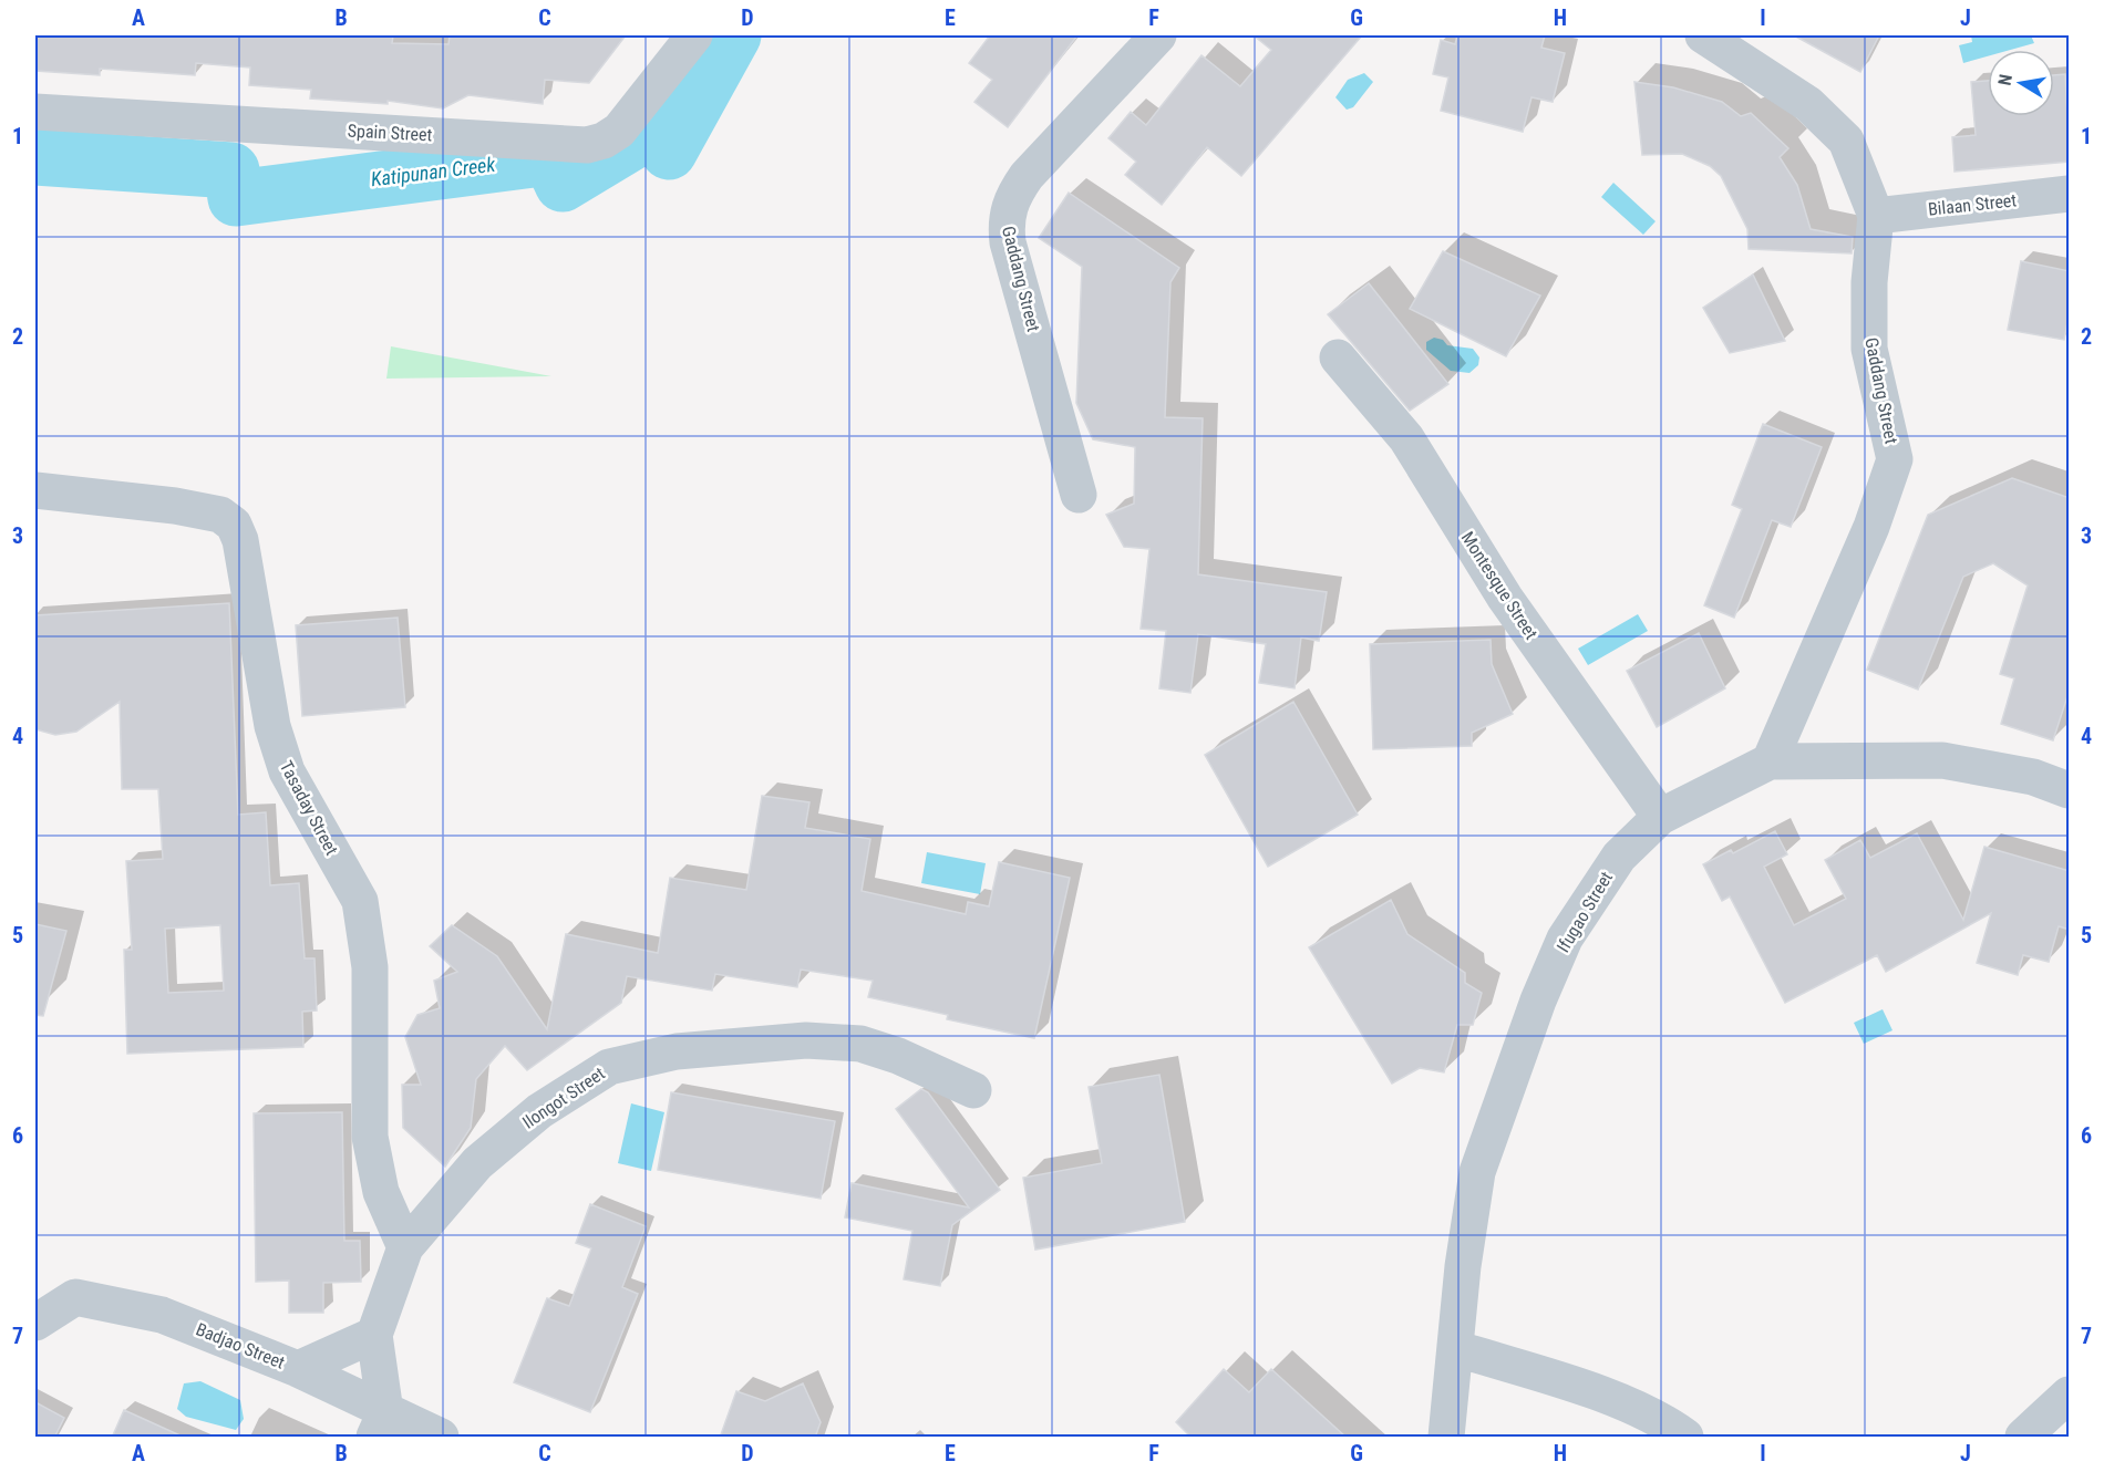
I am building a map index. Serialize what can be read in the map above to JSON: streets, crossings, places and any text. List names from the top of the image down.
{
  "streets": {
    "street": [
      "Spain Street",
      "Bilaan Street",
      "Gaddang Street",
      "Montesque Street",
      "Tasaday Street",
      "Ifugao Street",
      "Ilongot Street",
      "Badjao Street"
    ]
  },
  "crossings": [
    ["Bilaan Street", "Gaddang Street"],
    ["Gaddang Street", "Ifugao Street"],
    ["Montesque Street", "Ifugao Street"],
    ["Tasaday Street", "Ilongot Street"],
    ["Ilongot Street", "Badjao Street"]
  ],
  "water": ["Katipunan Creek"],
  "north": "left",
  "grid": {
    "columns": [
      "A",
      "B",
      "C",
      "D",
      "E",
      "F",
      "G",
      "H",
      "I",
      "J"
    ],
    "rows": [
      "1",
      "2",
      "3",
      "4",
      "5",
      "6",
      "7"
    ]
  }
}
